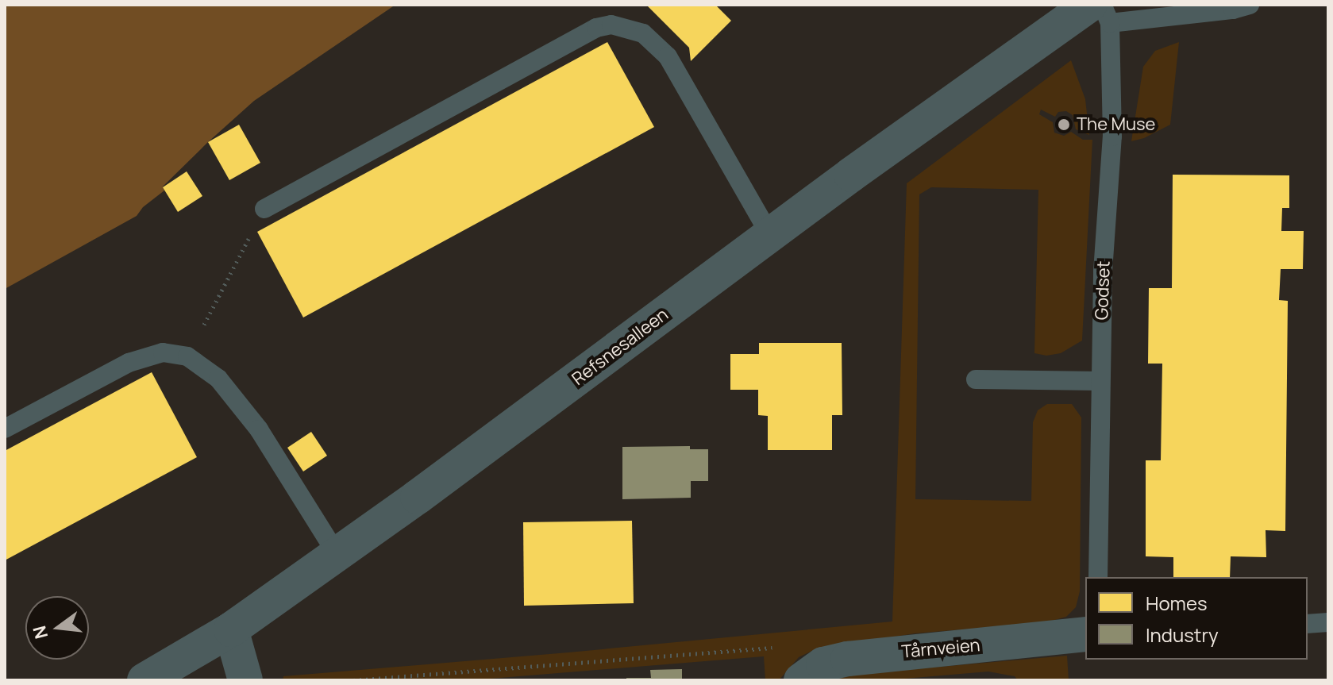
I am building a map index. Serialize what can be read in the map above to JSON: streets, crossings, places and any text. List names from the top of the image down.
{
  "streets": {
    "street": ["Refsnesalleen", "Tårnveien"],
    "lane": ["Godset"]
  },
  "crossings": [
    ["Godset", "Refsnesalleen"]
  ],
  "places": ["The Muse"],
  "legend": ["Homes", "Industry"],
  "north": "left"
}
